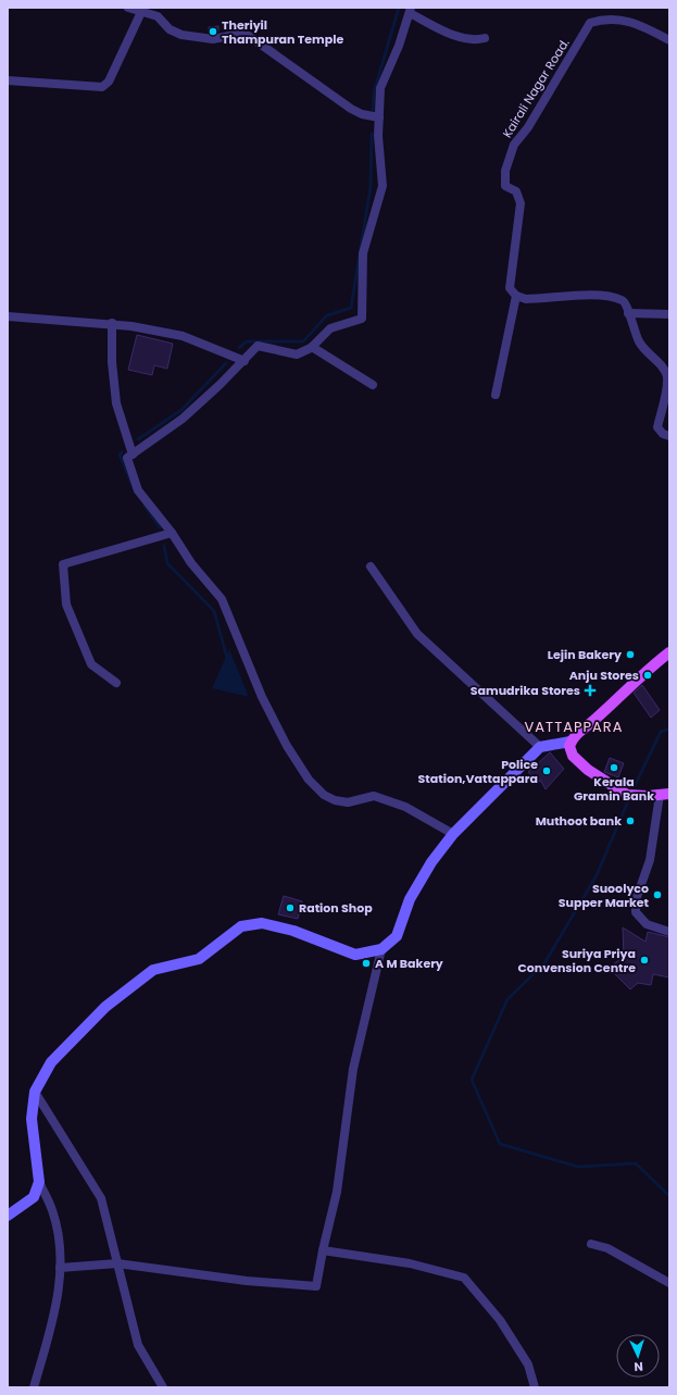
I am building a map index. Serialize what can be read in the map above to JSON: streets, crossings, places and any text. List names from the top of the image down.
{
  "streets": {
    "street": ["Kairali Nagar Road."]
  },
  "districts": ["VATTAPPARA"],
  "places": {
    "other": [
      "Theriyil Thampuran Temple",
      "Lejin Bakery",
      "Anju Stores",
      "Kerala Gramin Bank",
      "Police Station,Vattappara",
      "Muthoot bank",
      "Suoolyco Supper Market",
      "Ration Shop",
      "Suriya Priya Convension Centre",
      "A M Bakery"
    ],
    "health": ["Samudrika Stores"]
  },
  "north": "bottom"
}
